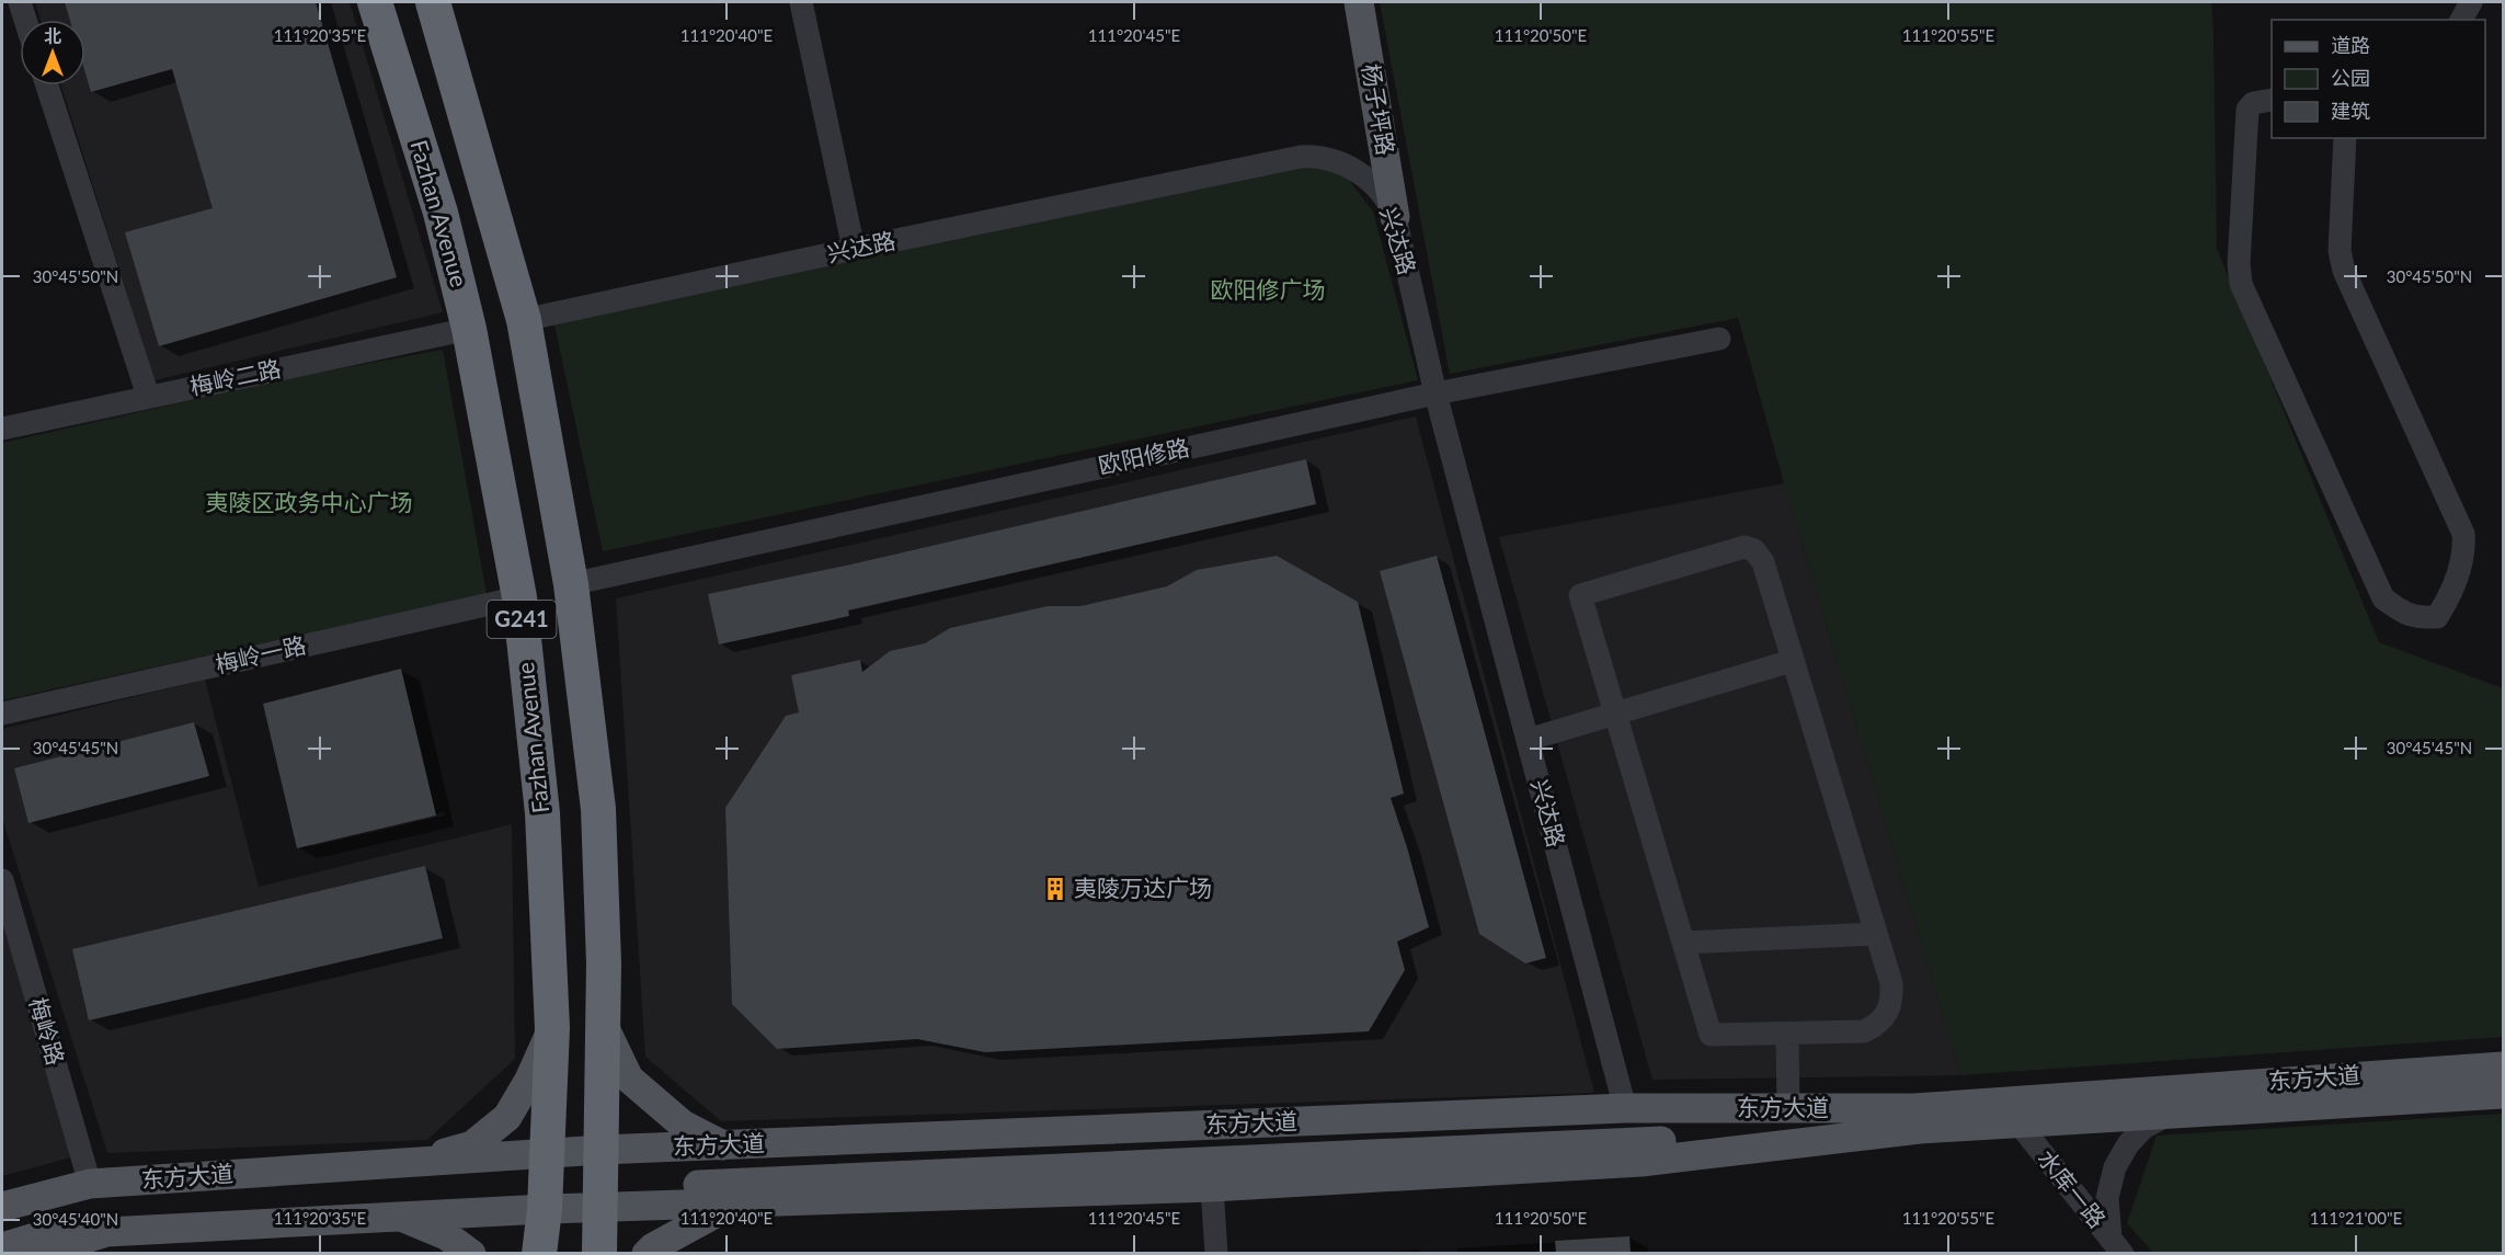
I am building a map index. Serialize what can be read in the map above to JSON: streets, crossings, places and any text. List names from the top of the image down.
{
  "streets": {
    "highway": ["Fazhan Avenue", "G241"],
    "main road": ["杨子坪路", "东方大道"],
    "street": [
      "兴达路",
      "梅岭二路",
      "欧阳修路",
      "梅岭一路",
      "梅岭路",
      "水库一路"
    ]
  },
  "crossings": [
    ["杨子坪路", "兴达路"],
    ["Fazhan Avenue", "梅岭二路"],
    ["Fazhan Avenue", "梅岭一路"],
    ["Fazhan Avenue", "东方大道"],
    ["兴达路", "欧阳修路"],
    ["兴达路", "G241"],
    ["兴达路", "东方大道"],
    ["欧阳修路", "G241"],
    ["G241", "东方大道"],
    ["梅岭路", "东方大道"],
    ["东方大道", "水库一路"]
  ],
  "parks": ["欧阳修广场", "夷陵区政务中心广场"],
  "places": {
    "building": ["夷陵万达广场"]
  },
  "legend": ["道路", "公园", "建筑"],
  "north": "top",
  "coordinates": [
    "111°20'35\"E",
    "111°20'40\"E",
    "111°20'45\"E",
    "111°20'50\"E",
    "111°20'55\"E",
    "30°45'50\"N",
    "30°45'45\"N",
    "111°21'00\"E",
    "30°45'40\"N"
  ]
}
